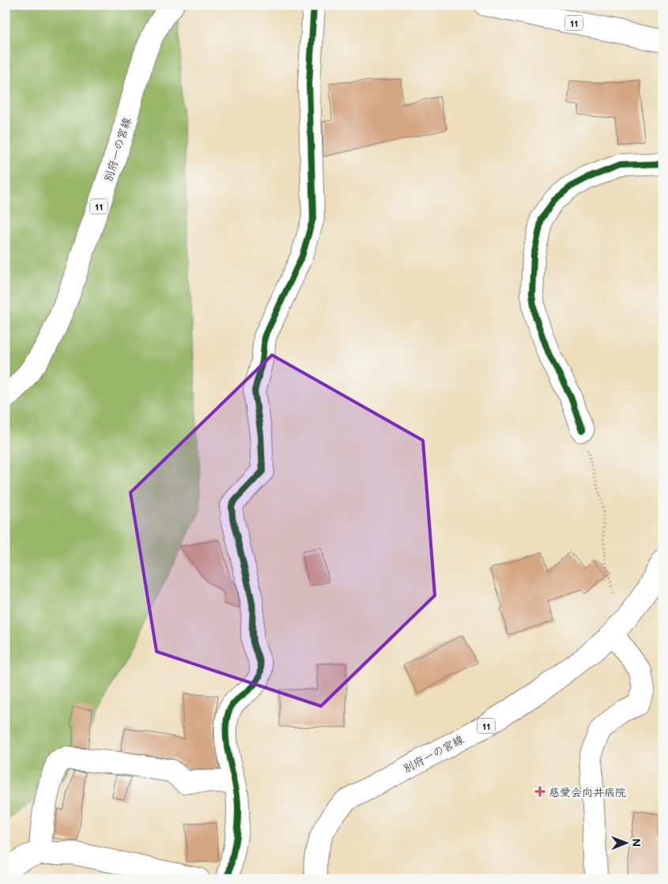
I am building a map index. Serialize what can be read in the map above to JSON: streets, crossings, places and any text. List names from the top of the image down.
{
  "streets": {
    "street": ["11", "別府一の宮線"]
  },
  "places": {
    "health": ["慈愛会向井病院"]
  },
  "north": "right"
}
